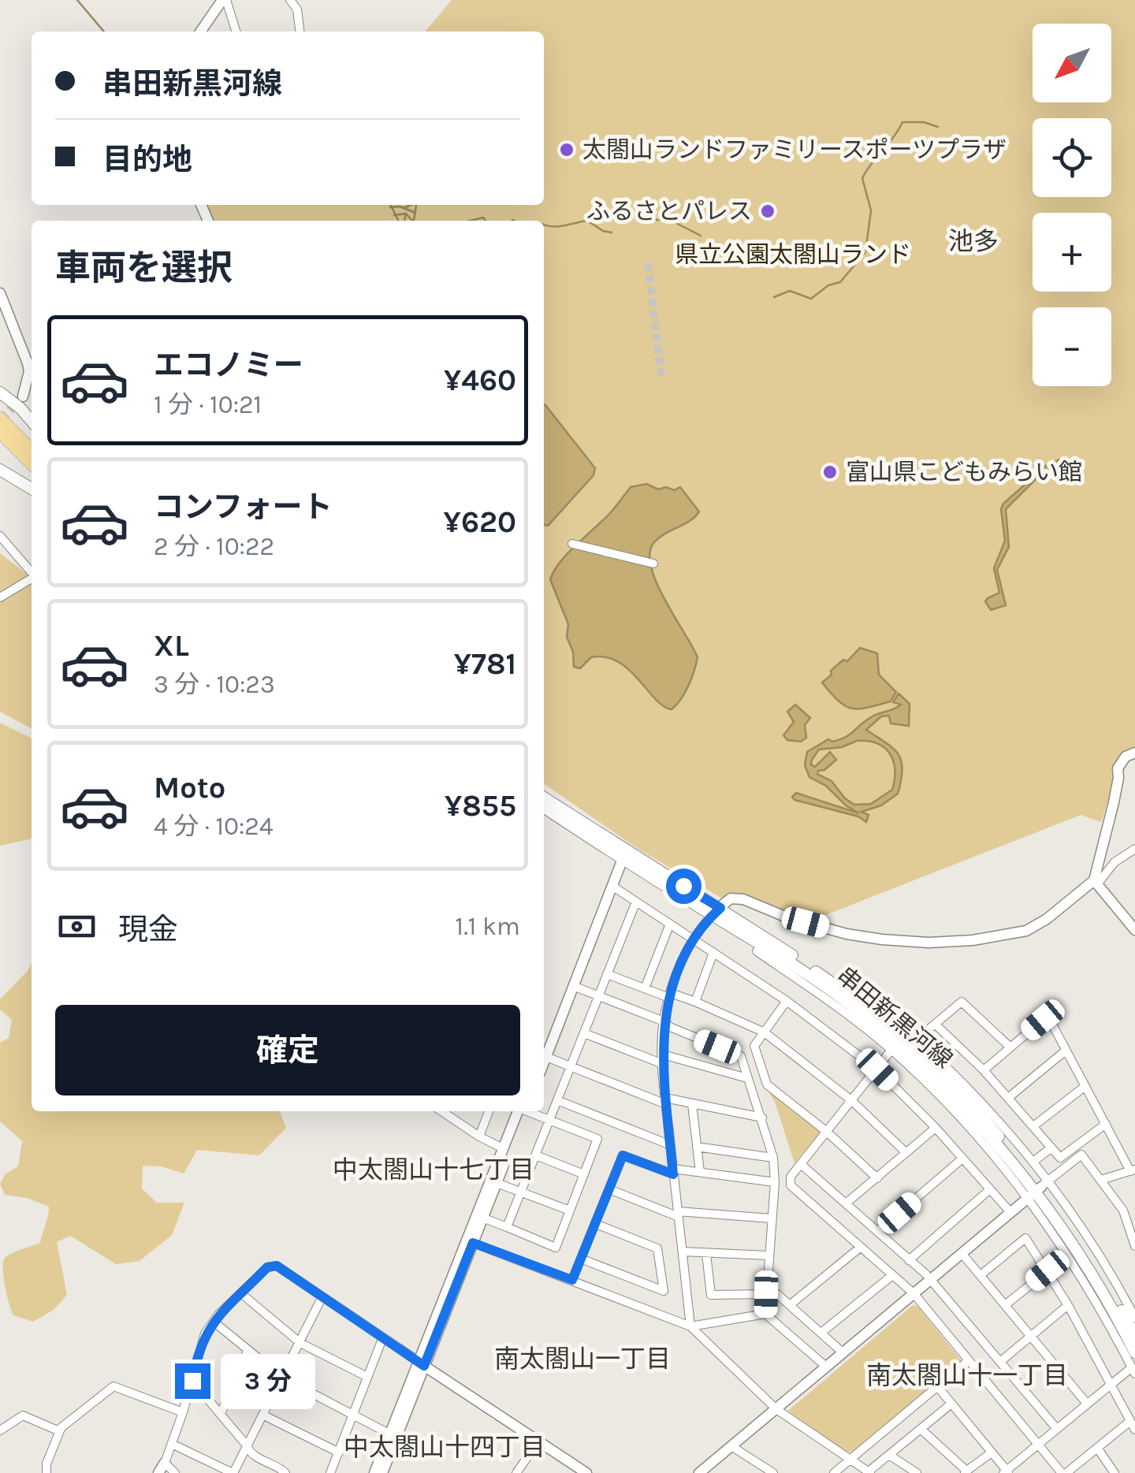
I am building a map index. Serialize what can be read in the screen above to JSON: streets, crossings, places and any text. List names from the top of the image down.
{
  "streets": {
    "main road": ["串田新黒河線"]
  },
  "districts": [
    "池多",
    "中太閤山十七丁目",
    "南太閤山一丁目",
    "南太閤山十一丁目",
    "中太閤山十四丁目"
  ],
  "parks": ["県立公園太閤山ランド"],
  "places": ["太閤山ランドファミリースポーツプラザ", "ふるさとパレス", "富山県こどもみらい館"],
  "north": "bottom left",
  "page": {
    "map_buttons": ["+", "−"],
    "banner": ["串田新黒河線", "目的地"],
    "heading": "車両を選択",
    "list": [
      {
        "name": "エコノミー",
        "note": "1 分 · 10:21",
        "value": "¥460"
      },
      {
        "name": "コンフォート",
        "note": "2 分 · 10:22",
        "value": "¥620"
      },
      {
        "name": "XL",
        "note": "3 分 · 10:23",
        "value": "¥781"
      },
      {
        "name": "Moto",
        "note": "4 分 · 10:24",
        "value": "¥855"
      }
    ],
    "pay": ["現金", "1.1 km"],
    "buttons": "確定",
    "bubble": "3 分"
  }
}
